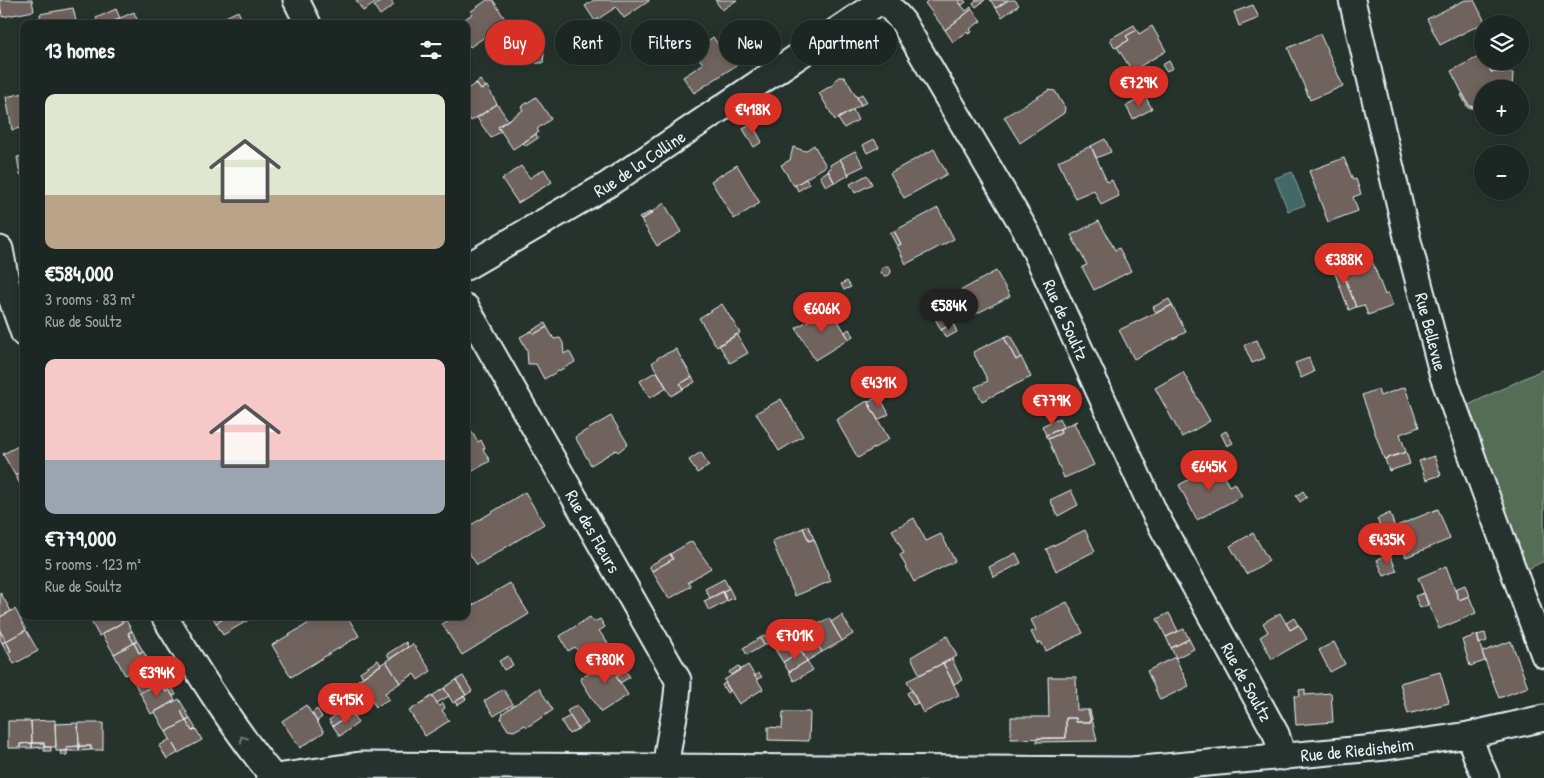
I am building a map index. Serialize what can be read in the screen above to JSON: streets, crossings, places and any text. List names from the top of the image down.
{
  "streets": {
    "street": [
      "Rue de la Colline",
      "Rue de Soultz",
      "Rue Bellevue",
      "Rue des Fleurs",
      "Rue de Riedisheim"
    ]
  },
  "crossings": [
    ["Rue de la Colline", "Rue de Soultz"],
    ["Rue de Soultz", "Rue de Riedisheim"],
    ["Rue des Fleurs", "Rue de Riedisheim"]
  ],
  "page": {
    "map_buttons": ["+", "−"],
    "chip": [
      "Buy",
      "Rent",
      "Filters",
      "New",
      "Apartment"
    ],
    "heading": "13 homes",
    "price": [
      "€729K",
      "€418K",
      "€388K",
      "€584K",
      "€606K",
      "€431K",
      "€779K",
      "€645K",
      "€435K",
      "€701K",
      "€780K",
      "€394K",
      "€415K"
    ],
    "list": [
      {
        "name": "€584,000",
        "note": "3 rooms · 83 m² · Rue de Soultz"
      },
      {
        "name": "€779,000",
        "note": "5 rooms · 123 m² · Rue de Soultz"
      }
    ]
  }
}
